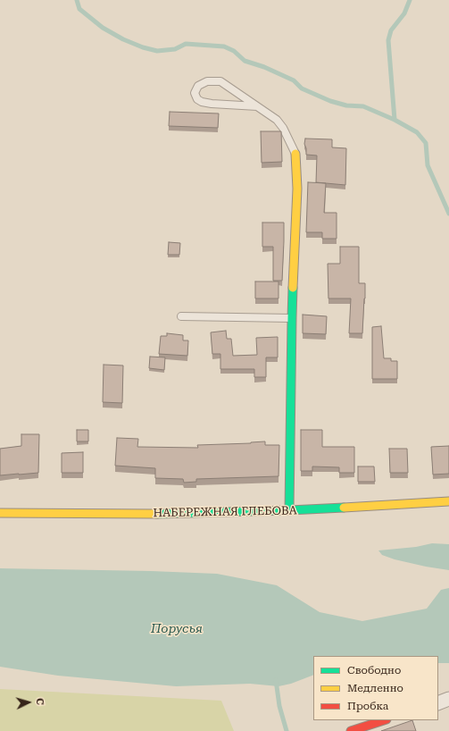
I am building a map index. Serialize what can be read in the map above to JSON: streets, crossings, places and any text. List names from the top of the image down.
{
  "streets": {
    "street": ["НАБЕРЕЖНАЯ ГЛЕБОВА"]
  },
  "water": ["Порусья"],
  "legend": ["Свободно", "Медленно", "Пробка"],
  "north": "right"
}
